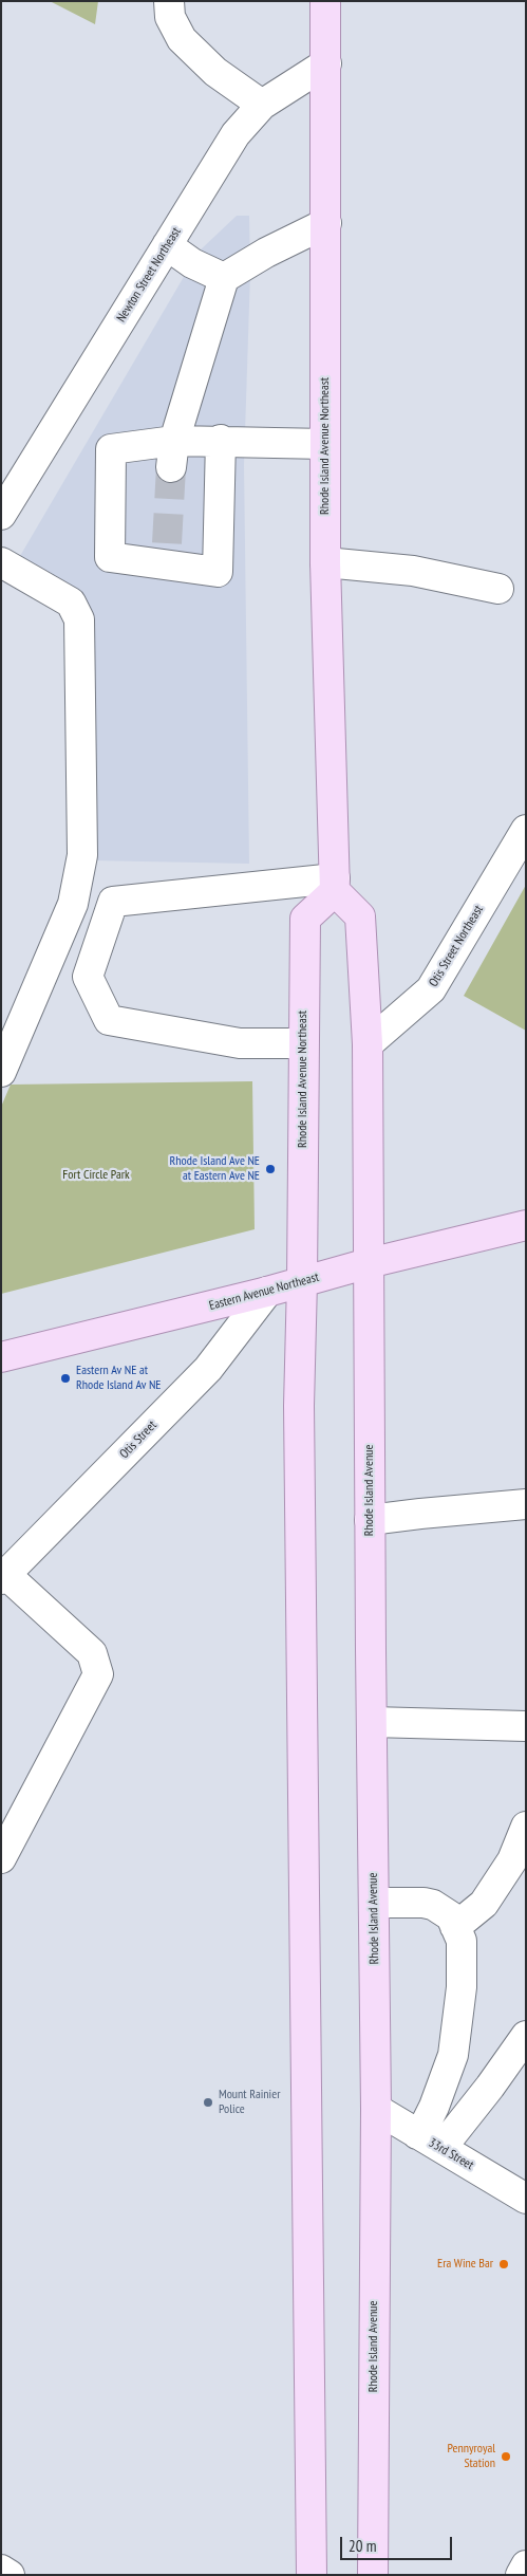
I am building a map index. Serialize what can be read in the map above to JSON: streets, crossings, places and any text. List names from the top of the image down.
{
  "streets": {
    "main road": ["Rhode Island Avenue Northeast", "Eastern Avenue Northeast", "Rhode Island Avenue"],
    "street": [
      "Newton Street Northeast",
      "Otis Street Northeast",
      "Otis Street",
      "33rd Street"
    ]
  },
  "crossings": [
    ["Newton Street Northeast", "Rhode Island Avenue Northeast"],
    ["Rhode Island Avenue Northeast", "Eastern Avenue Northeast"],
    ["Eastern Avenue Northeast", "Otis Street"],
    ["Eastern Avenue Northeast", "Rhode Island Avenue"],
    ["Rhode Island Avenue", "33rd Street"]
  ],
  "parks": ["Fort Circle Park"],
  "places": [
    "Rhode Island Ave NE at Eastern Ave NE",
    "Eastern Av NE at Rhode Island Av NE",
    "Mount Rainier Police",
    "Era Wine Bar",
    "Pennyroyal Station"
  ],
  "scale_bar": "20 m"
}
